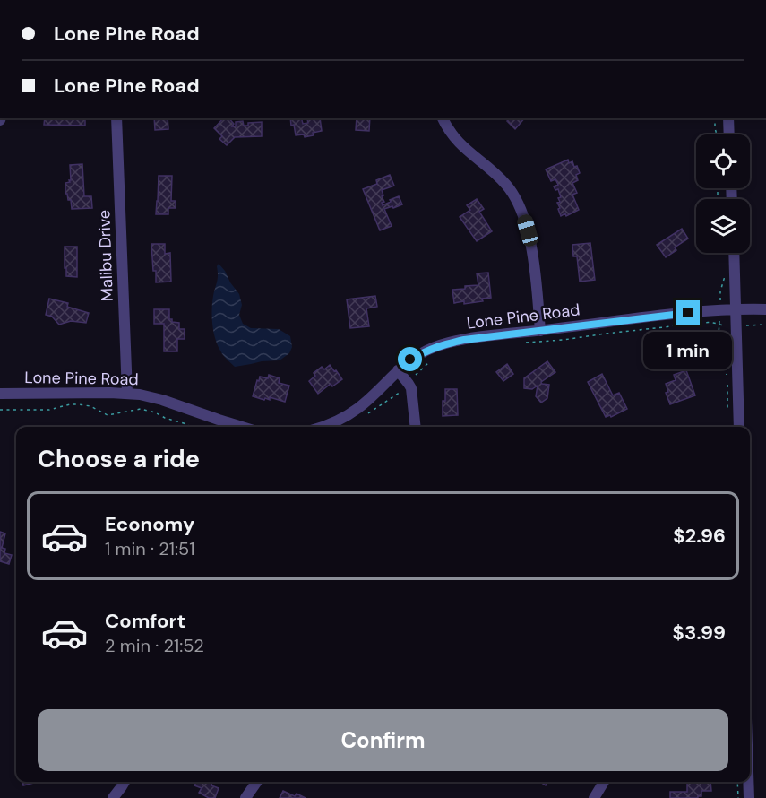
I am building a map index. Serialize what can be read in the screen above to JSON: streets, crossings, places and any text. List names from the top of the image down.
{
  "streets": {
    "street": ["Malibu Drive", "Lone Pine Road"]
  },
  "crossings": [
    ["Malibu Drive", "Lone Pine Road"]
  ],
  "page": {
    "banner": ["Lone Pine Road", "Lone Pine Road"],
    "bubble": "1 min",
    "heading": "Choose a ride",
    "list": [
      {
        "name": "Economy",
        "note": "1 min · 21:51",
        "value": "$2.96"
      },
      {
        "name": "Comfort",
        "note": "2 min · 21:52",
        "value": "$3.99"
      }
    ],
    "buttons": "Confirm"
  }
}
